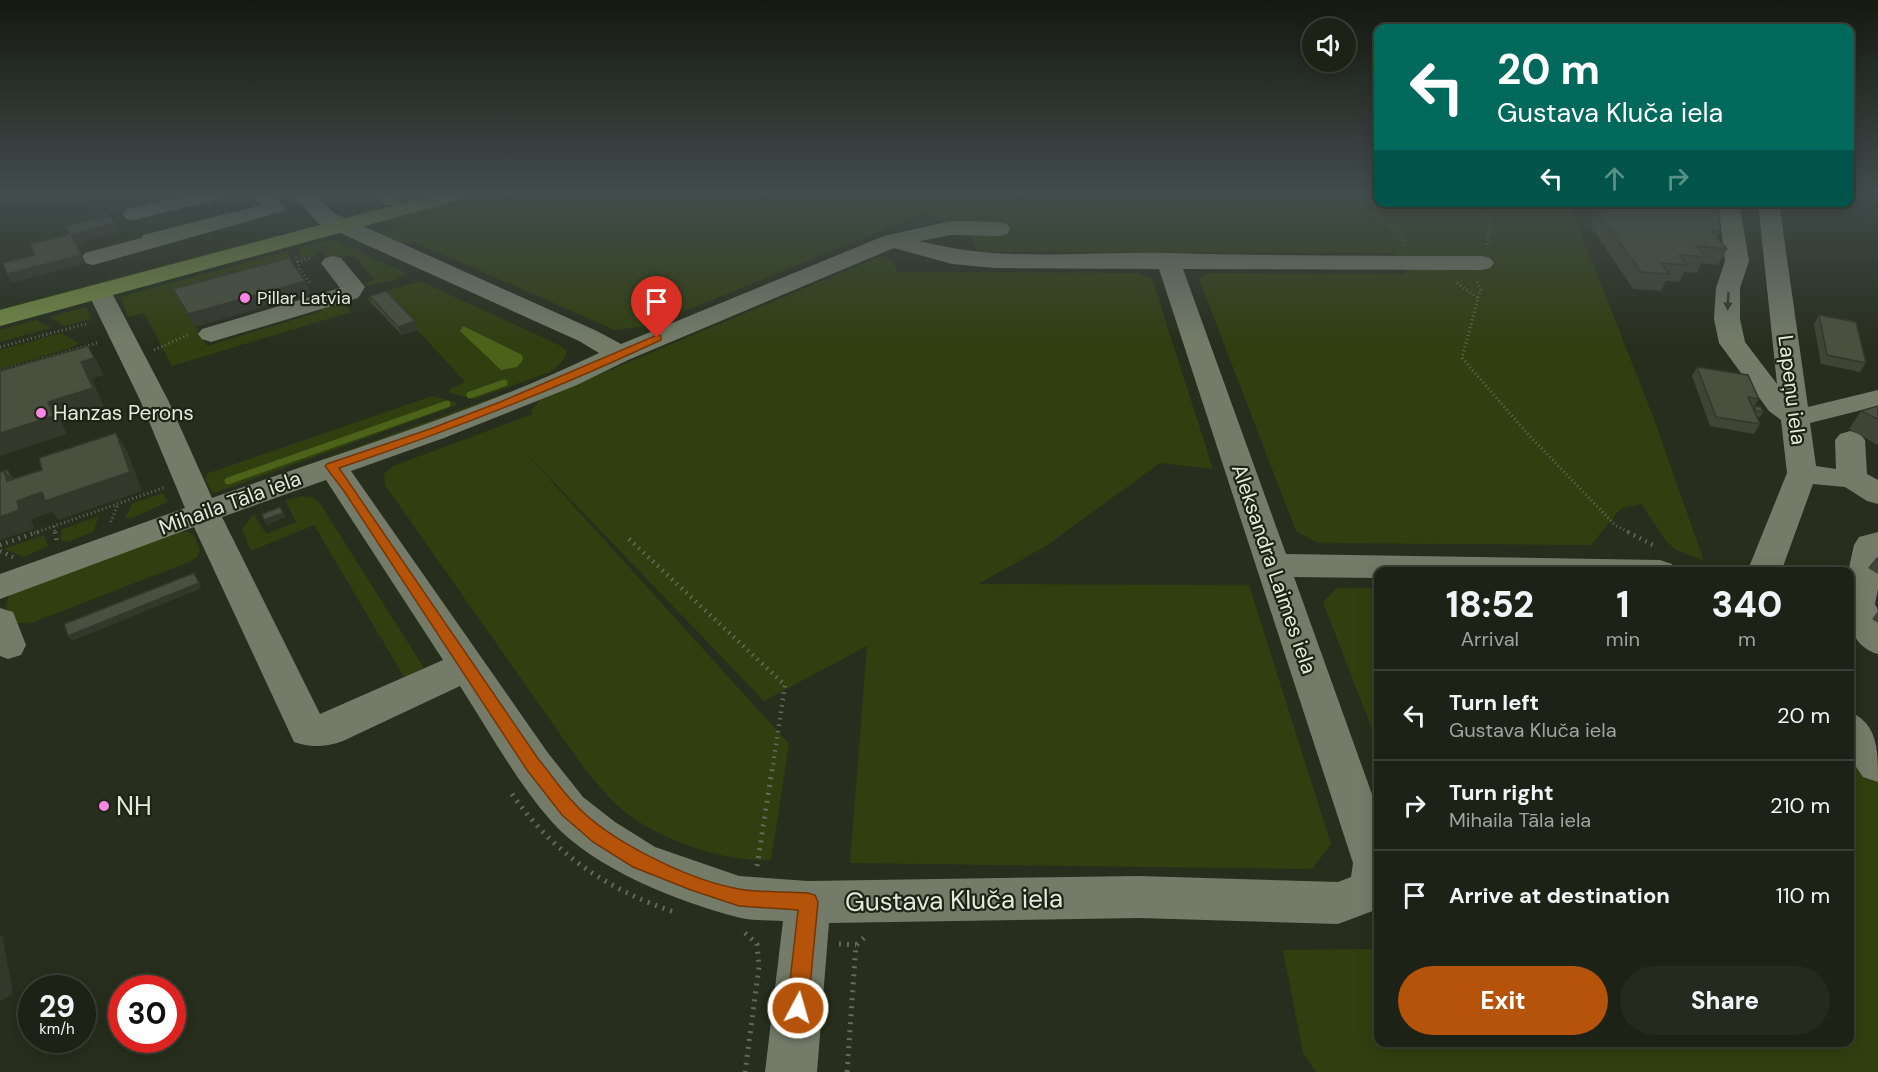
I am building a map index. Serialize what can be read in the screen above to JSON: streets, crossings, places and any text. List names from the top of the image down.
{
  "streets": {
    "street": [
      "Lapeņu iela",
      "Mihaila Tāla iela",
      "Aleksandra Laimes iela",
      "Gustava Kluča iela"
    ]
  },
  "crossings": [
    ["Mihaila Tāla iela", "Gustava Kluča iela"]
  ],
  "places": ["Pillar Latvia", "Hanzas Perons", "NH"],
  "page": {
    "turn": ["20 m", "Gustava Kluča iela"],
    "eta": [
      "18:52",
      "Arrival",
      "1",
      "min",
      "340",
      "m"
    ],
    "list": [
      {
        "name": "Turn left",
        "note": "Gustava Kluča iela",
        "value": "20 m"
      },
      {
        "name": "Turn right",
        "note": "Mihaila Tāla iela",
        "value": "210 m"
      },
      {
        "name": "Arrive at destination",
        "value": "110 m"
      }
    ],
    "buttons": ["Exit", "Share"],
    "speed": "29 km/h",
    "limit": "30"
  }
}
